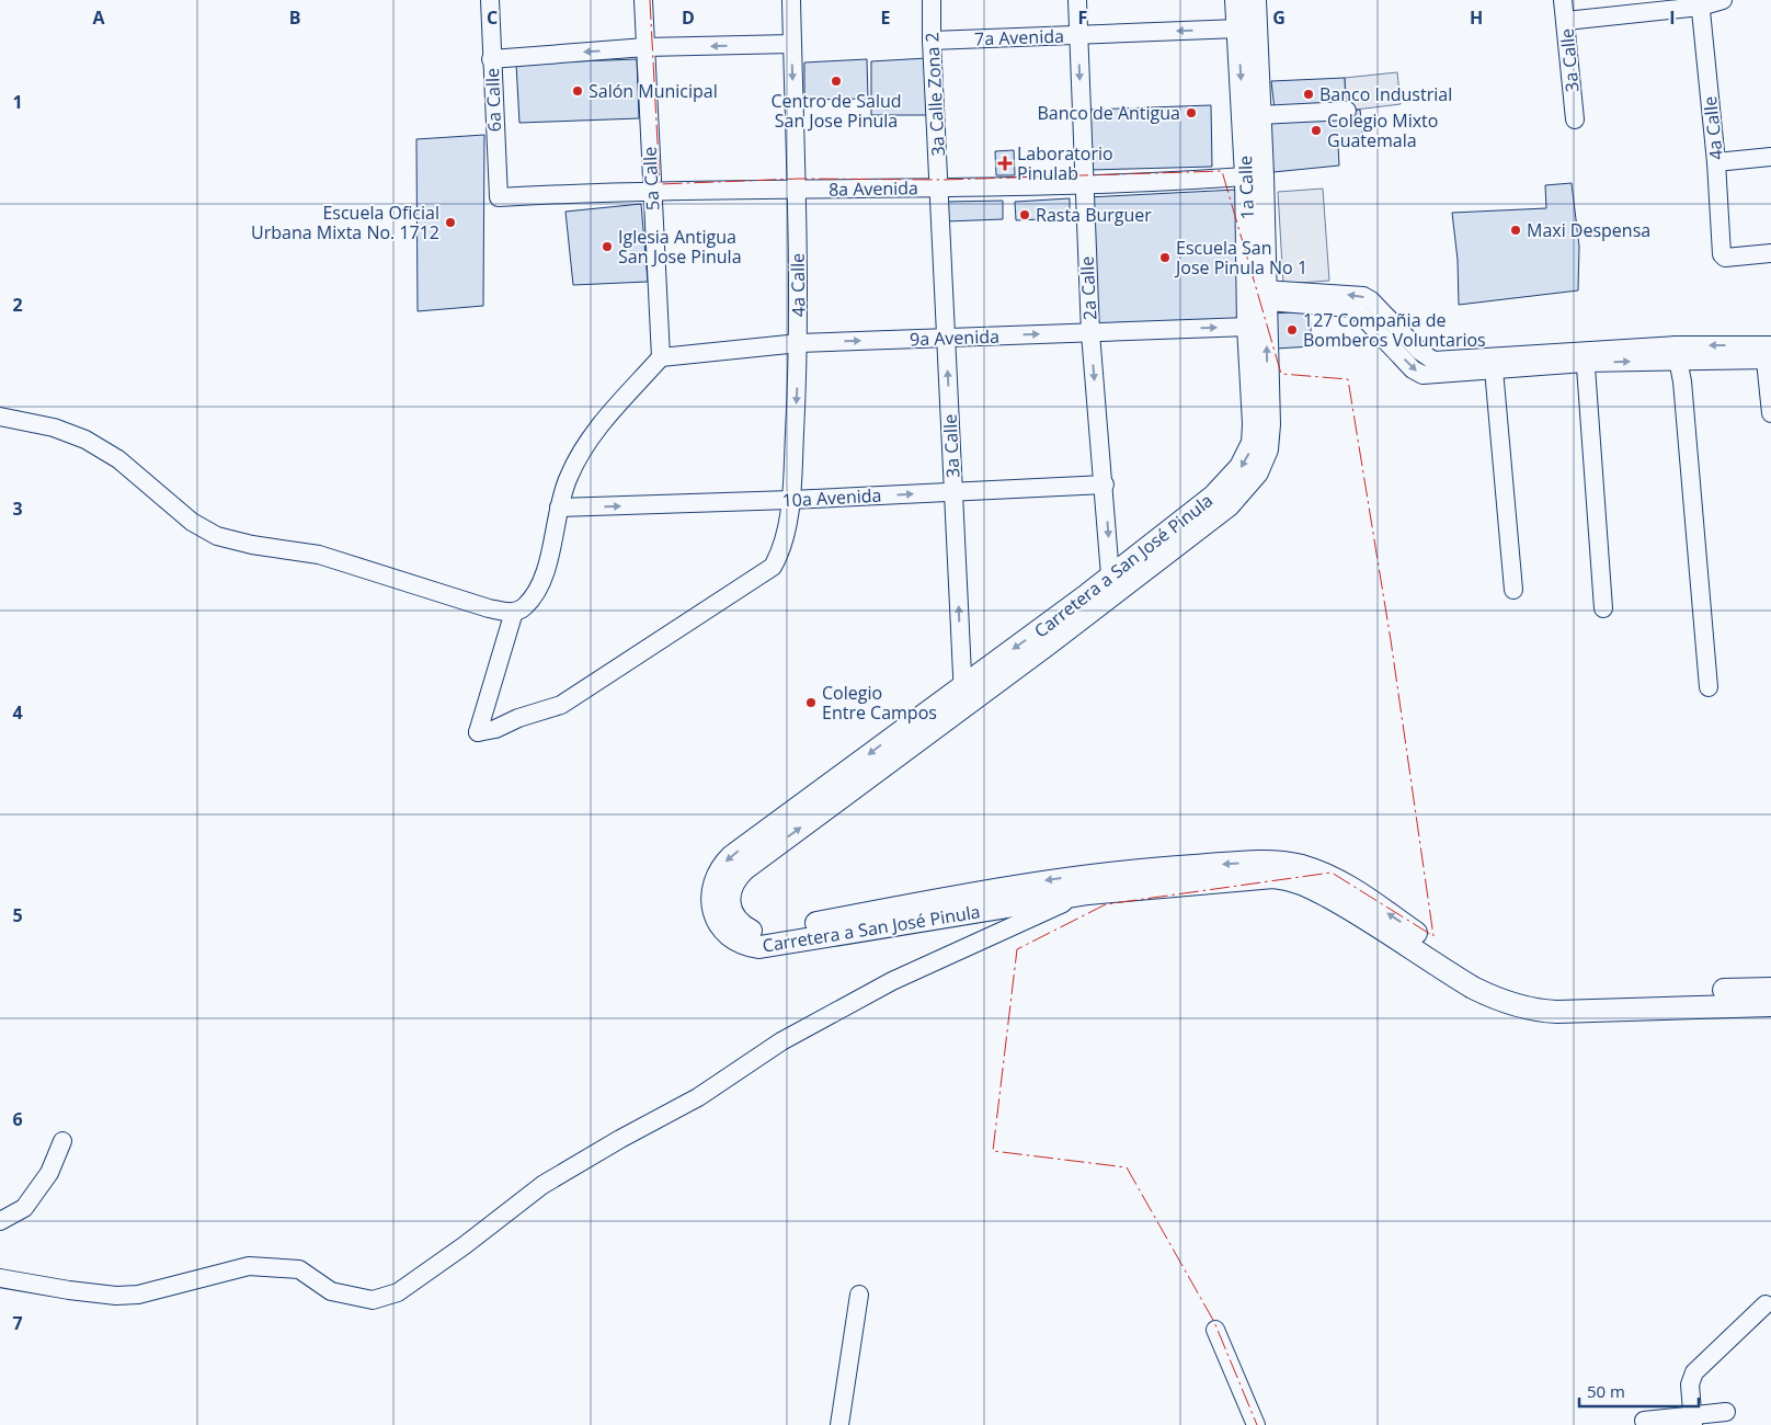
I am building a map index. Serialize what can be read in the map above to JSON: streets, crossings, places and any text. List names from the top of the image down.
{
  "streets": {
    "main road": ["1a Calle", "Carretera a San José Pinula"],
    "street": [
      "7a Avenida",
      "3a Calle",
      "3a Calle Zona 2",
      "6a Calle",
      "4a Calle",
      "5a Calle",
      "8a Avenida",
      "2a Calle",
      "9a Avenida",
      "10a Avenida"
    ]
  },
  "crossings": [
    ["7a Avenida", "3a Calle Zona 2"],
    ["7a Avenida", "1a Calle"],
    ["7a Avenida", "2a Calle"],
    ["3a Calle", "3a Calle Zona 2"],
    ["3a Calle", "8a Avenida"],
    ["3a Calle", "9a Avenida"],
    ["3a Calle", "10a Avenida"],
    ["3a Calle", "Carretera a San José Pinula"],
    ["3a Calle Zona 2", "8a Avenida"],
    ["6a Calle", "8a Avenida"],
    ["4a Calle", "8a Avenida"],
    ["4a Calle", "9a Avenida"],
    ["4a Calle", "10a Avenida"],
    ["5a Calle", "8a Avenida"],
    ["5a Calle", "9a Avenida"],
    ["1a Calle", "8a Avenida"],
    ["1a Calle", "9a Avenida"],
    ["1a Calle", "Carretera a San José Pinula"],
    ["8a Avenida", "2a Calle"],
    ["2a Calle", "9a Avenida"],
    ["2a Calle", "10a Avenida"],
    ["2a Calle", "Carretera a San José Pinula"]
  ],
  "one_way": [
    "7a Avenida",
    "3a Calle",
    "2a Calle",
    "9a Avenida",
    "10a Avenida"
  ],
  "places": {
    "other": [
      "Centro de Salud San Jose Pinula",
      "Salón Municipal",
      "Banco Industrial",
      "Banco de Antigua",
      "Colegio Mixto Guatemala",
      "Rasta Burguer",
      "Escuela Oficial Urbana Mixta No. 1712",
      "Maxi Despensa",
      "Iglesia Antigua San Jose Pinula",
      "Escuela San Jose Pinula No 1",
      "127 Compañia de Bomberos Voluntarios",
      "Colegio Entre Campos"
    ],
    "health": ["Laboratorio Pinulab"]
  },
  "scale_bar": "50 m",
  "grid": {
    "columns": [
      "A",
      "B",
      "C",
      "D",
      "E",
      "F",
      "G",
      "H",
      "I"
    ],
    "rows": [
      "1",
      "2",
      "3",
      "4",
      "5",
      "6",
      "7"
    ]
  }
}
